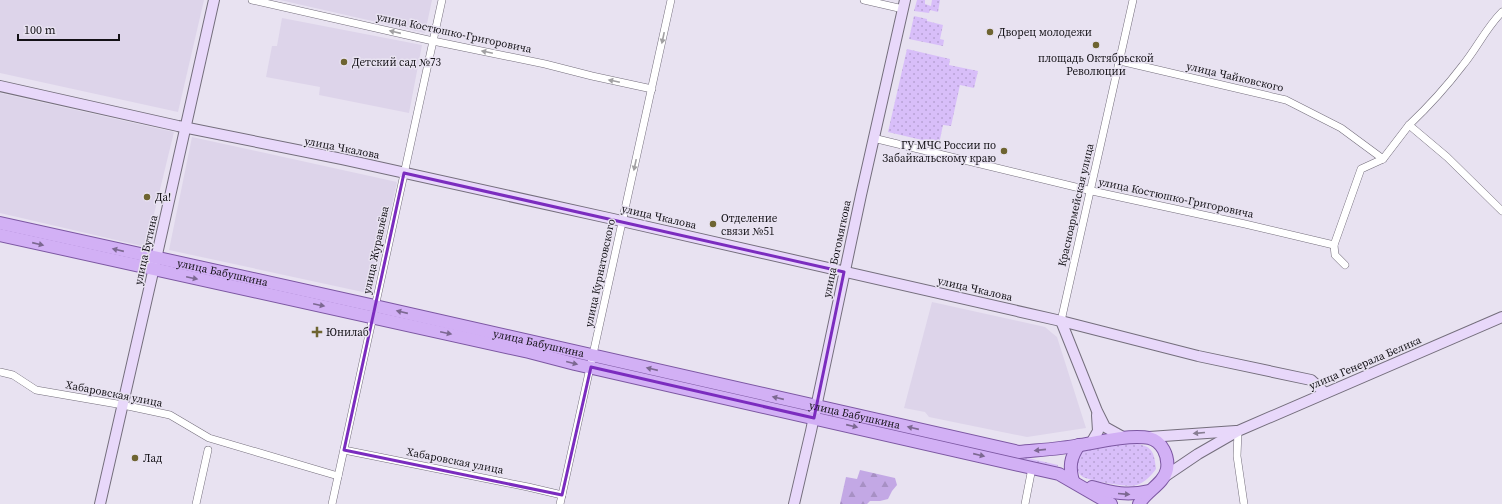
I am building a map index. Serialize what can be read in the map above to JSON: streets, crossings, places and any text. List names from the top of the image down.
{
  "streets": {
    "main road": [
      "улица Чкалова",
      "улица Богомягкова",
      "улица Бутина",
      "улица Бабушкина",
      "улица Генерала Белика"
    ],
    "street": [
      "улица Костюшко-Григоровича",
      "улица Чайковского",
      "Красноармейская улица",
      "улица Журавлёва",
      "улица Курнатовского",
      "Хабаровская улица"
    ]
  },
  "crossings": [
    ["улица Костюшко-Григоровича", "Красноармейская улица"],
    ["улица Костюшко-Григоровича", "улица Богомягкова"],
    ["улица Костюшко-Григоровича", "улица Журавлёва"],
    ["улица Костюшко-Григоровича", "улица Курнатовского"],
    ["улица Чайковского", "Красноармейская улица"],
    ["улица Чкалова", "Красноармейская улица"],
    ["улица Чкалова", "улица Богомягкова"],
    ["улица Чкалова", "улица Бутина"],
    ["улица Чкалова", "улица Журавлёва"],
    ["улица Чкалова", "улица Курнатовского"],
    ["улица Чкалова", "улица Генерала Белика"],
    ["улица Богомягкова", "улица Бабушкина"],
    ["улица Бутина", "улица Бабушкина"],
    ["улица Бутина", "Хабаровская улица"],
    ["улица Журавлёва", "улица Бабушкина"],
    ["улица Журавлёва", "Хабаровская улица"],
    ["улица Бабушкина", "улица Курнатовского"],
    ["улица Курнатовского", "Хабаровская улица"]
  ],
  "one_way": ["улица Костюшко-Григоровича", "улица Курнатовского"],
  "places": {
    "other": [
      "Дворец молодежи",
      "площадь Октябрьской Революции",
      "Детский сад №73",
      "ГУ МЧС России по Забайкальскому краю",
      "Да!",
      "Отделение связи №51",
      "Лад"
    ],
    "health": ["Юнилаб"]
  },
  "scale_bar": "100 m"
}
